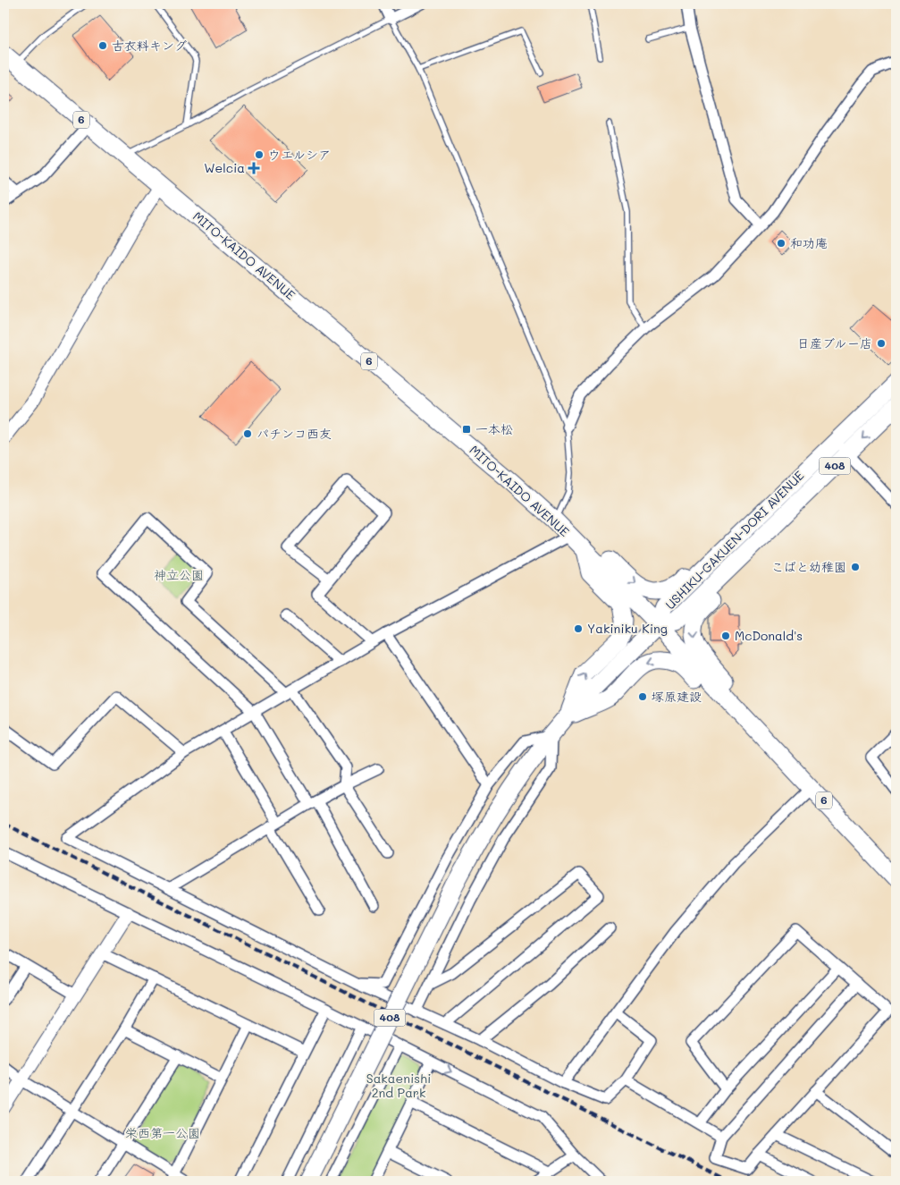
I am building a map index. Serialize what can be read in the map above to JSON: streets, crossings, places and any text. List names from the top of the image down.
{
  "streets": {
    "highway": [
      "6",
      "MITO-KAIDO AVENUE",
      "408",
      "USHIKU-GAKUEN-DORI AVENUE"
    ]
  },
  "crossings": [
    ["MITO-KAIDO AVENUE", "408"],
    ["MITO-KAIDO AVENUE", "USHIKU-GAKUEN-DORI AVENUE"],
    ["408", "USHIKU-GAKUEN-DORI AVENUE"]
  ],
  "parks": ["神立公園", "Sakaenishi 2nd Park", "栄西第一公園"],
  "places": {
    "other": [
      "古衣料キング",
      "ウエルシア",
      "和功庵",
      "日産ブルー店",
      "パチンコ西友",
      "こばと幼稚園",
      "Yakiniku King",
      "McDonald's",
      "塚原建設"
    ],
    "health": ["Welcia"],
    "transit": ["一本松"]
  }
}
